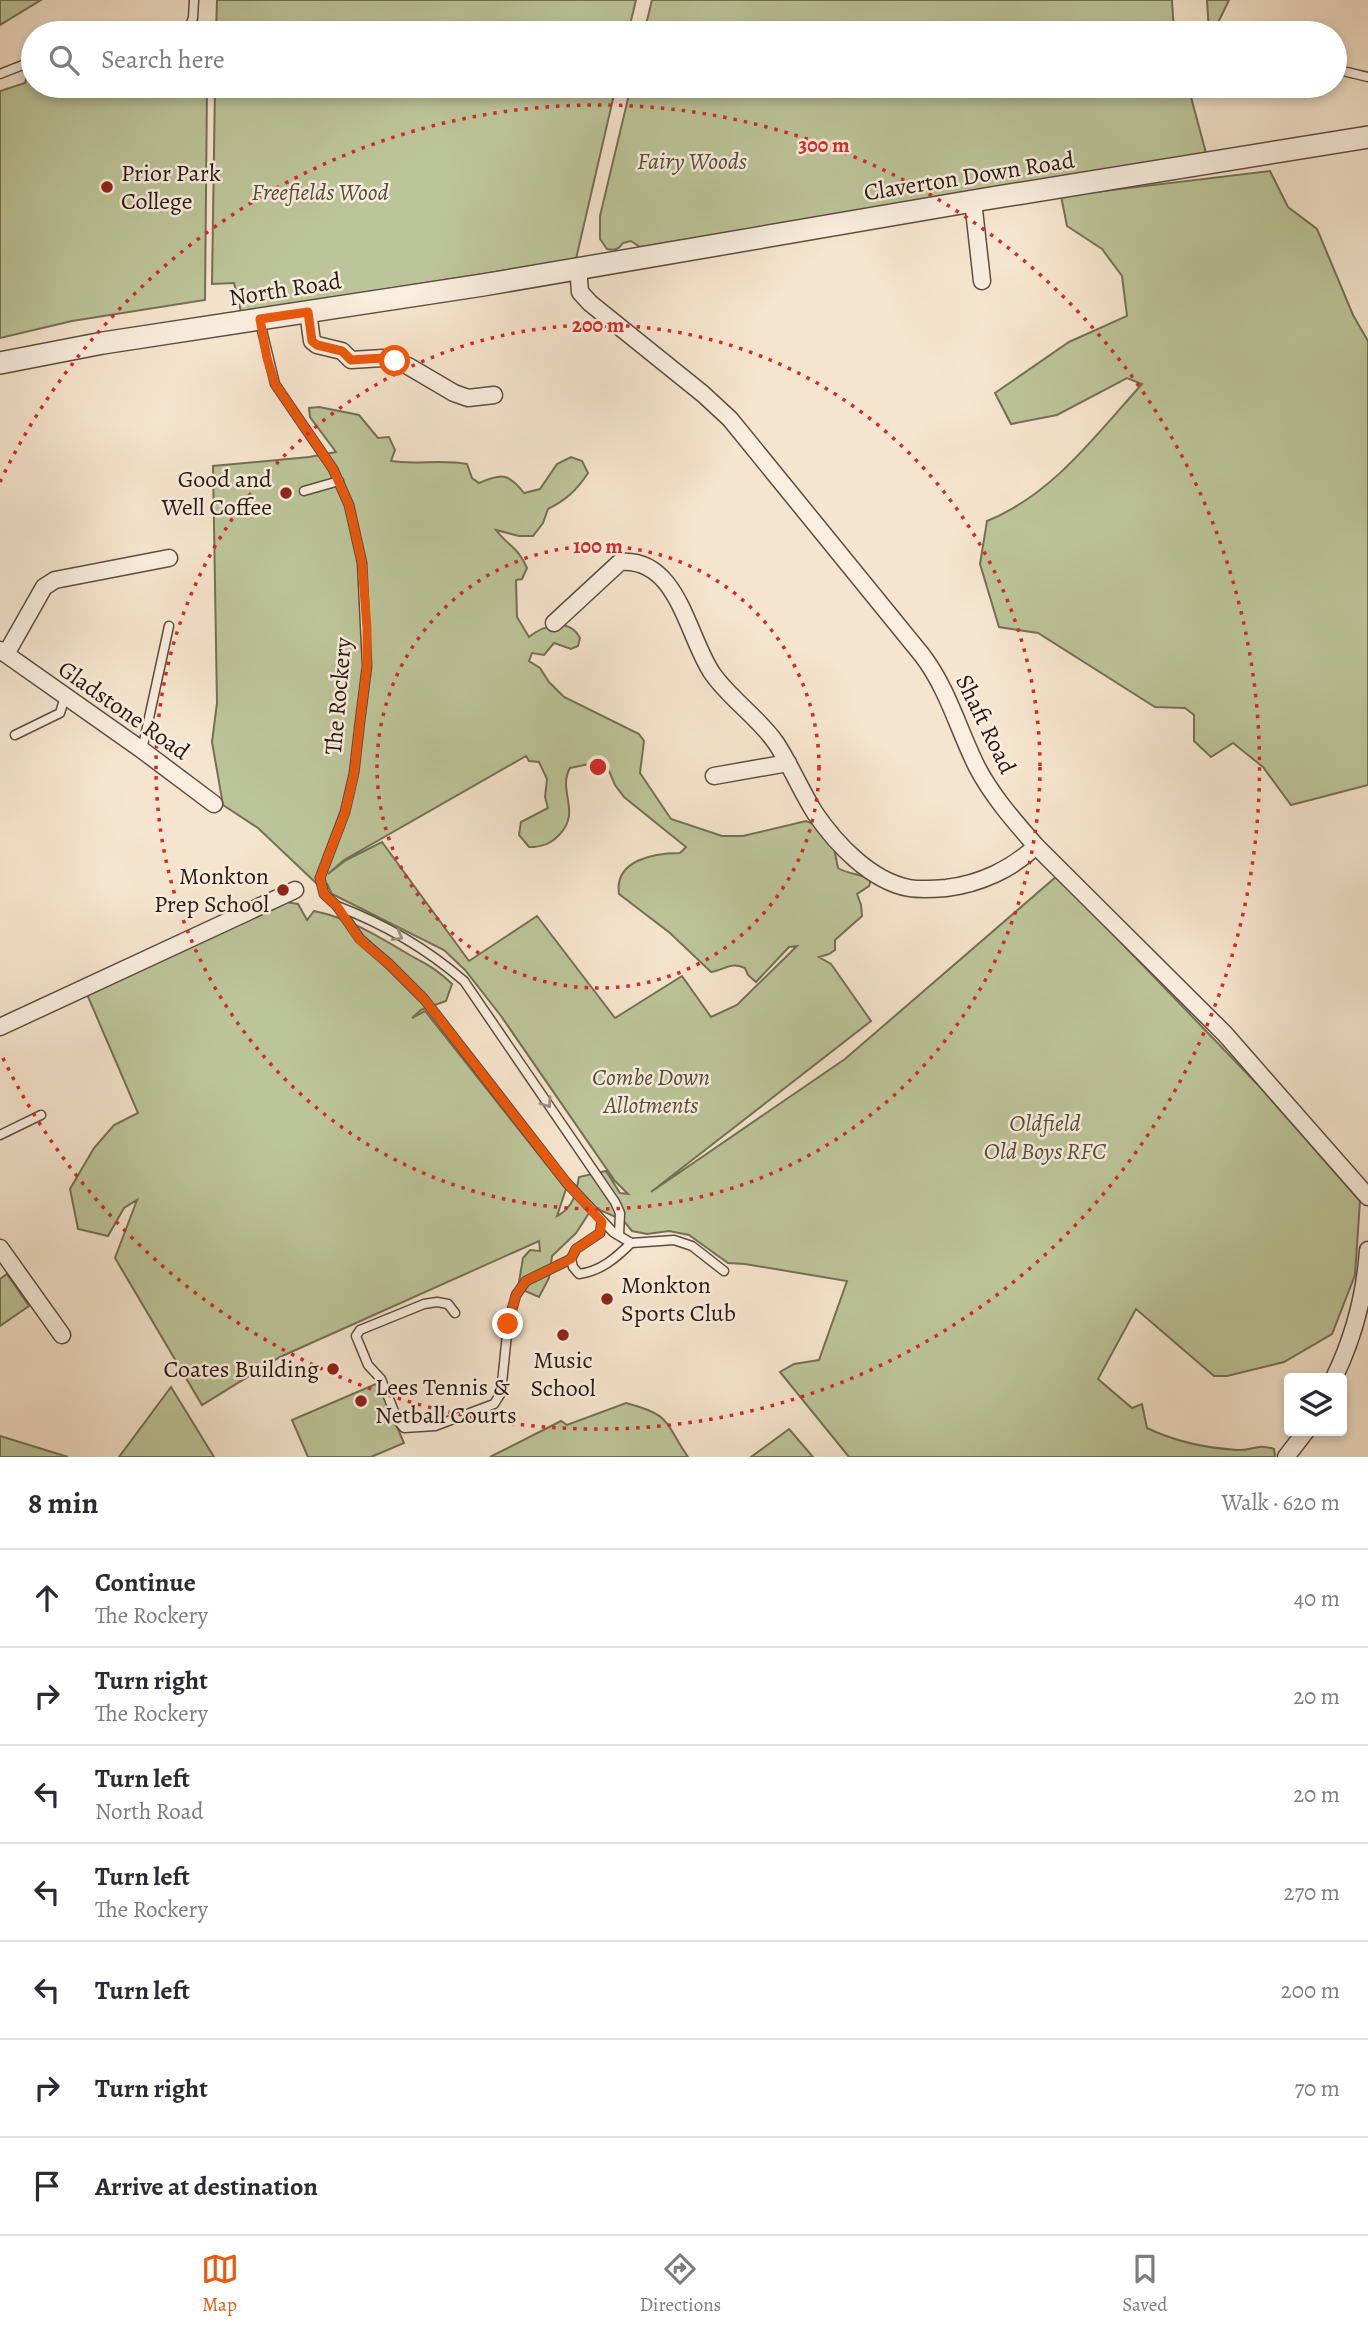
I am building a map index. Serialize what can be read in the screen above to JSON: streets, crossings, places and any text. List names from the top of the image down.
{
  "streets": {
    "street": [
      "Claverton Down Road",
      "North Road",
      "Gladstone Road",
      "Shaft Road"
    ],
    "lane": ["The Rockery"]
  },
  "crossings": [
    ["Claverton Down Road", "North Road"],
    ["Claverton Down Road", "Shaft Road"],
    ["North Road", "The Rockery"],
    ["North Road", "Shaft Road"]
  ],
  "parks": [
    "Fairy Woods",
    "Freefields Wood",
    "Combe Down Allotments",
    "Oldfield Old Boys RFC"
  ],
  "places": [
    "Prior Park College",
    "Good and Well Coffee",
    "Monkton Prep School",
    "Monkton Sports Club",
    "Music School",
    "Coates Building",
    "Lees Tennis & Netball Courts"
  ],
  "page": {
    "search": "Search here",
    "heading": ["8 min", "Walk · 620 m"],
    "list": [
      ["Continue", "The Rockery", "40 m"],
      ["Turn right", "The Rockery", "20 m"],
      ["Turn left", "North Road", "20 m"],
      ["Turn left", "The Rockery", "270 m"],
      ["Turn left", "200 m"],
      ["Turn right", "70 m"],
      "Arrive at destination"
    ],
    "nav": ["Map", "Directions", "Saved"]
  },
  "rings": ["300 m", "200 m", "100 m"]
}
